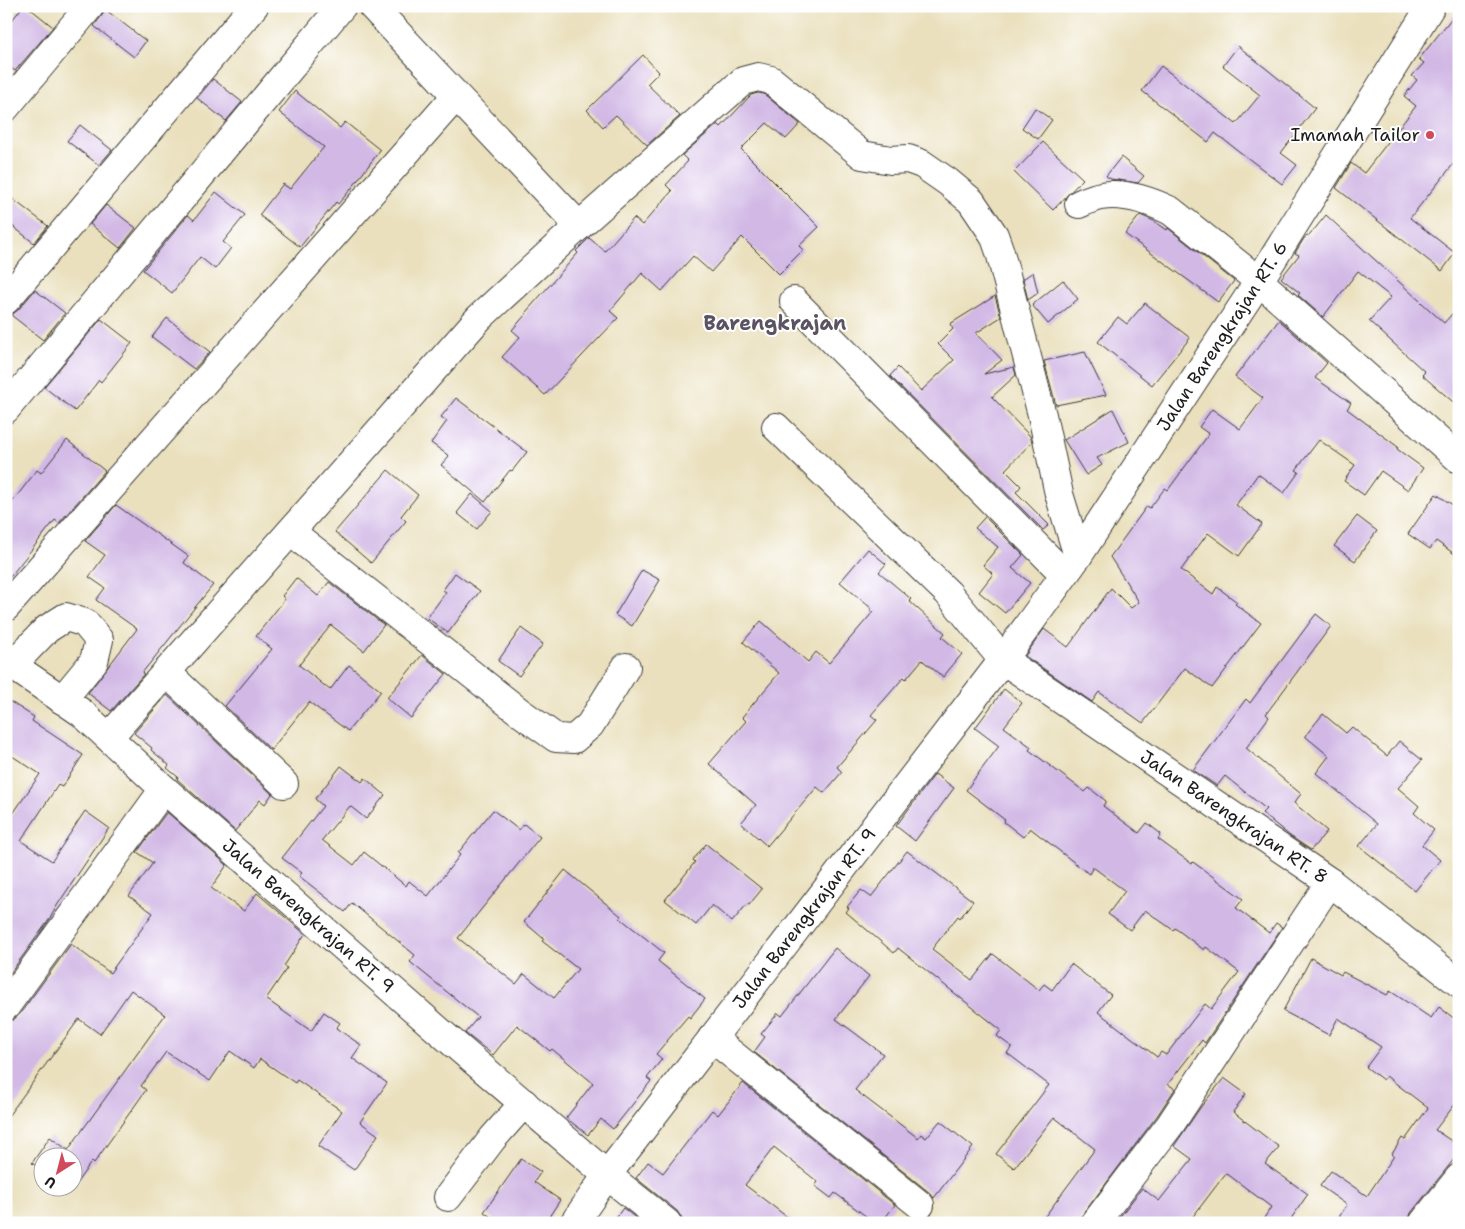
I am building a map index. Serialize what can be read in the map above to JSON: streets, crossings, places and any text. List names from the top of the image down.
{
  "streets": {
    "street": ["Jalan Barengkrajan RT. 6", "Jalan Barengkrajan RT. 8", "Jalan Barengkrajan RT. 9"]
  },
  "crossings": [
    ["Jalan Barengkrajan RT. 6", "Jalan Barengkrajan RT. 8"],
    ["Jalan Barengkrajan RT. 6", "Jalan Barengkrajan RT. 9"],
    ["Jalan Barengkrajan RT. 8", "Jalan Barengkrajan RT. 9"]
  ],
  "districts": ["Barengkrajan"],
  "places": ["Imamah Tailor"],
  "north": "bottom left"
}
